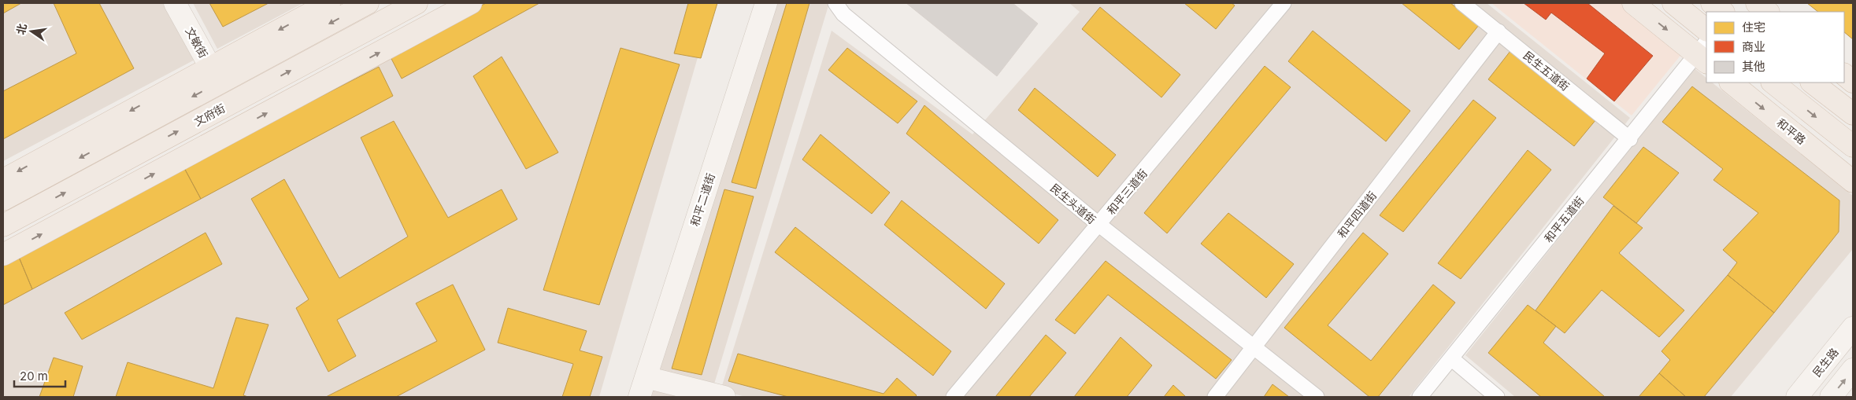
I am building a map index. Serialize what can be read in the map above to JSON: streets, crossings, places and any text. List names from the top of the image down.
{
  "streets": {
    "main road": ["文府街", "和平路"],
    "street": [
      "文敏街",
      "民生五道街",
      "和平三道街",
      "和平二道街",
      "民生头道街",
      "和平四道街",
      "和平五道街",
      "民生路"
    ]
  },
  "crossings": [
    ["民生五道街", "和平四道街"],
    ["民生五道街", "和平五道街"],
    ["和平三道街", "民生头道街"],
    ["民生头道街", "和平四道街"]
  ],
  "legend": ["住宅", "商业", "其他"],
  "scale_bar": "20 m",
  "north": "left"
}
